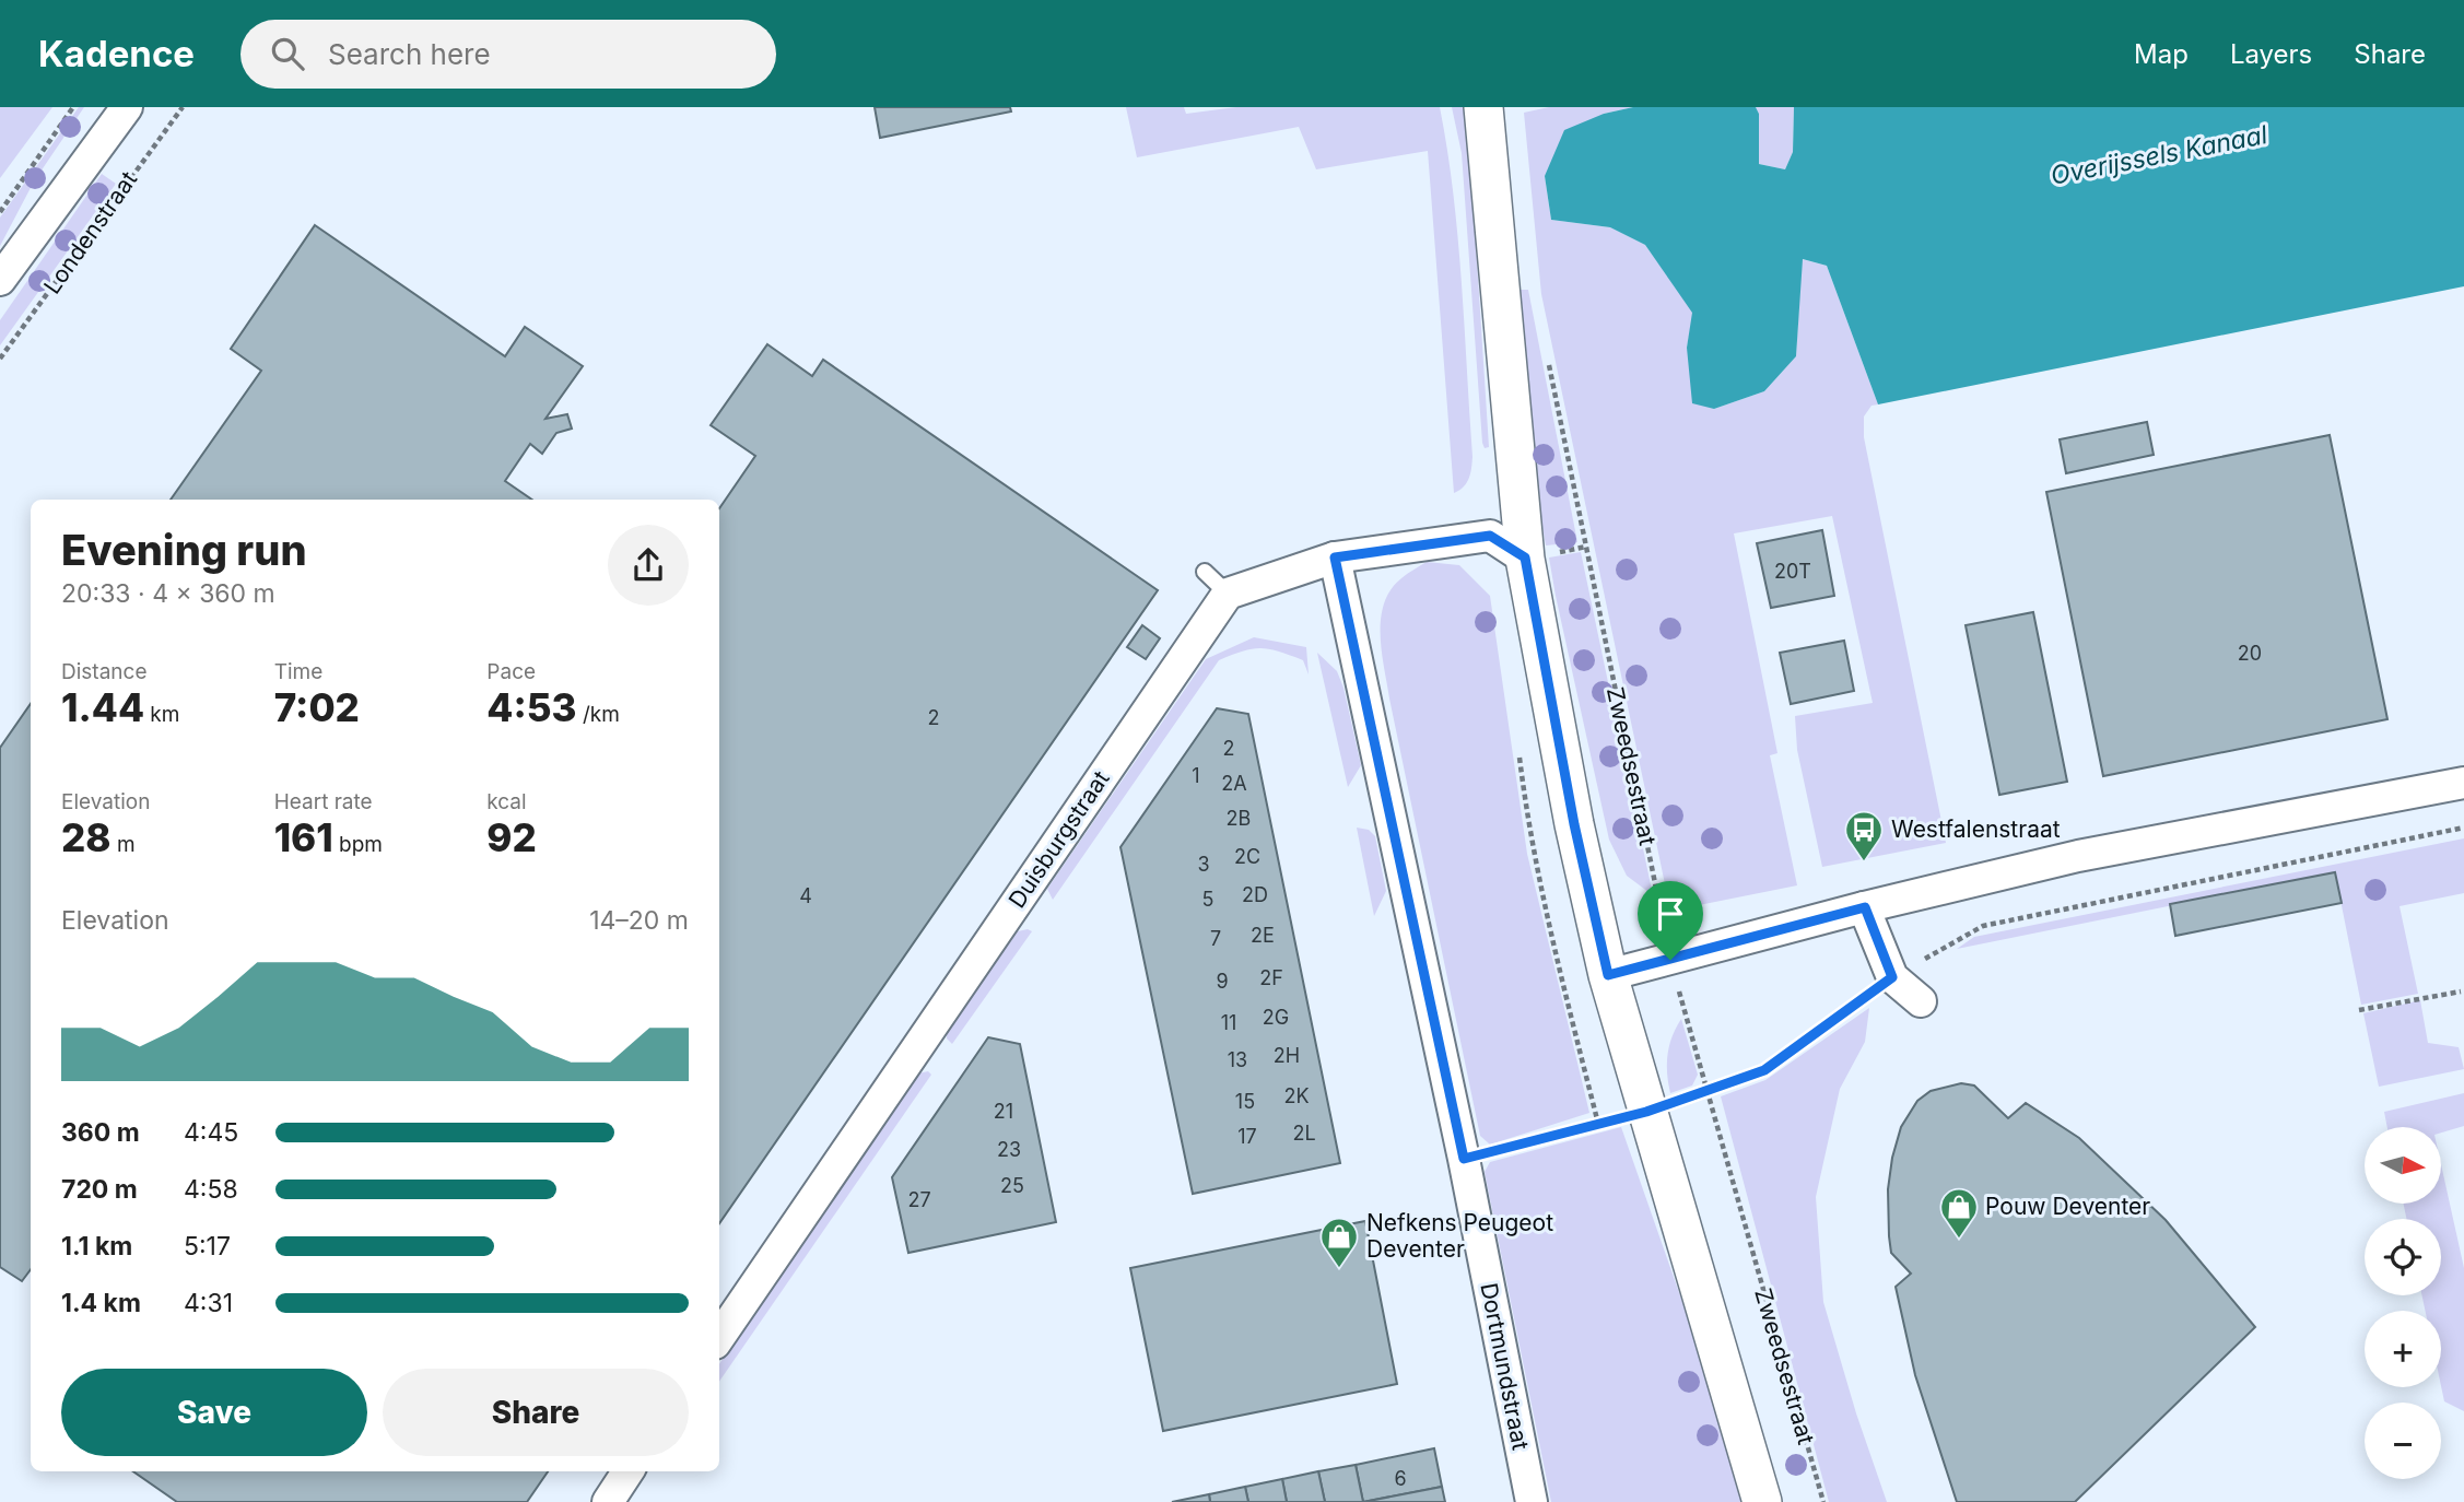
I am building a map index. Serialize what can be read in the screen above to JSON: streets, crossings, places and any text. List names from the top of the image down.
{
  "streets": {
    "street": ["Londenstraat", "Duisburgstraat", "Dortmundstraat"],
    "path": ["Zweedsestraat"]
  },
  "water": ["Overijssels Kanaal"],
  "places": {
    "bus stop": ["Westfalenstraat"],
    "shop": ["Pouw Deventer", "Nefkens Peugeot Deventer"]
  },
  "house_numbers": [
    "20T",
    "20",
    "2",
    "2",
    "1",
    "2A",
    "2B",
    "2C",
    "3",
    "2D",
    "4",
    "5",
    "2E",
    "7",
    "2F",
    "9",
    "2G",
    "11",
    "2H",
    "13",
    "2K",
    "15",
    "21",
    "2L",
    "17",
    "23",
    "25",
    "27",
    "6"
  ],
  "north": "right",
  "page": {
    "header": "Kadence",
    "search": "Search here",
    "nav": ["Map", "Layers", "Share"],
    "heading": ["Evening run", "20:33 · 4 × 360 m"],
    "stats": [
      ["Distance", "1.44 km"],
      ["Time", "7:02"],
      ["Pace", "4:53 /km"],
      ["Elevation", "28 m"],
      ["Heart rate", "161 bpm"],
      ["kcal", "92"]
    ],
    "chart": ["Elevation", "14–20 m"],
    "list": [
      {
        "name": "360 m",
        "note": "4:45"
      },
      {
        "name": "720 m",
        "note": "4:58"
      },
      {
        "name": "1.1 km",
        "note": "5:17"
      },
      {
        "name": "1.4 km",
        "note": "4:31"
      }
    ],
    "map_buttons": ["+", "−"],
    "buttons": ["Save", "Share"]
  }
}
